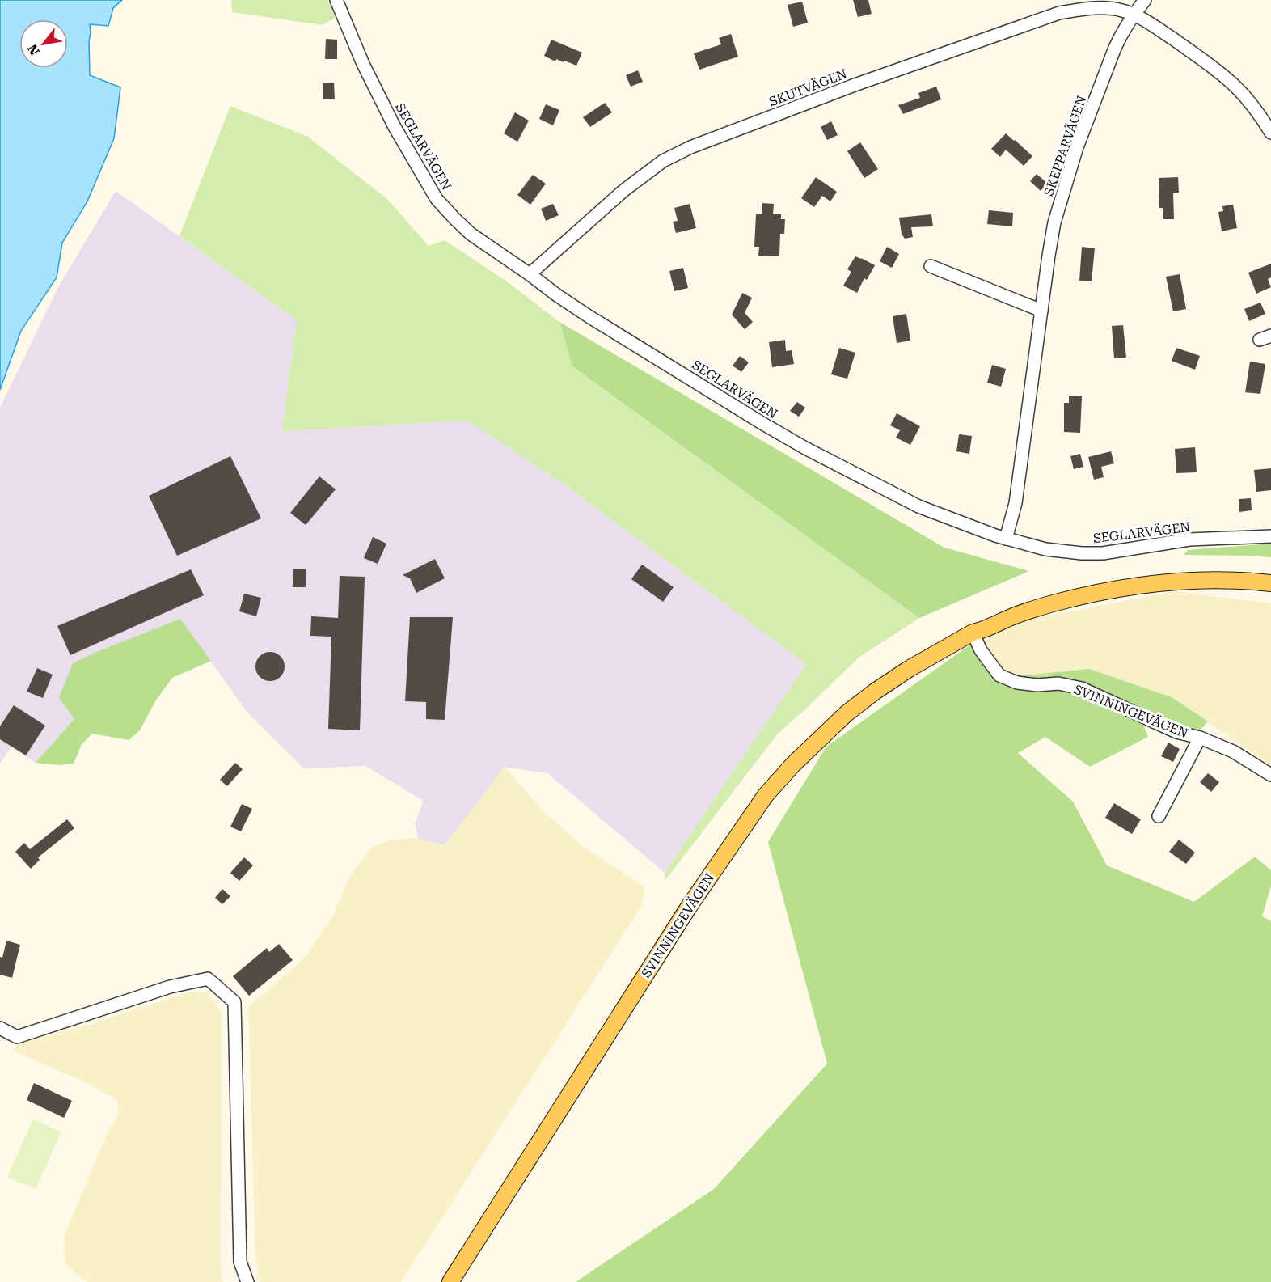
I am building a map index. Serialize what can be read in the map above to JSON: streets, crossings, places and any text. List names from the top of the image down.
{
  "streets": {
    "main road": ["SVINNINGEVÄGEN"],
    "street": ["SKUTVÄGEN", "SKEPPARVÄGEN", "SEGLARVÄGEN"]
  },
  "crossings": [
    ["SKUTVÄGEN", "SKEPPARVÄGEN"],
    ["SKUTVÄGEN", "SEGLARVÄGEN"],
    ["SKEPPARVÄGEN", "SEGLARVÄGEN"]
  ],
  "north": "bottom left"
}
